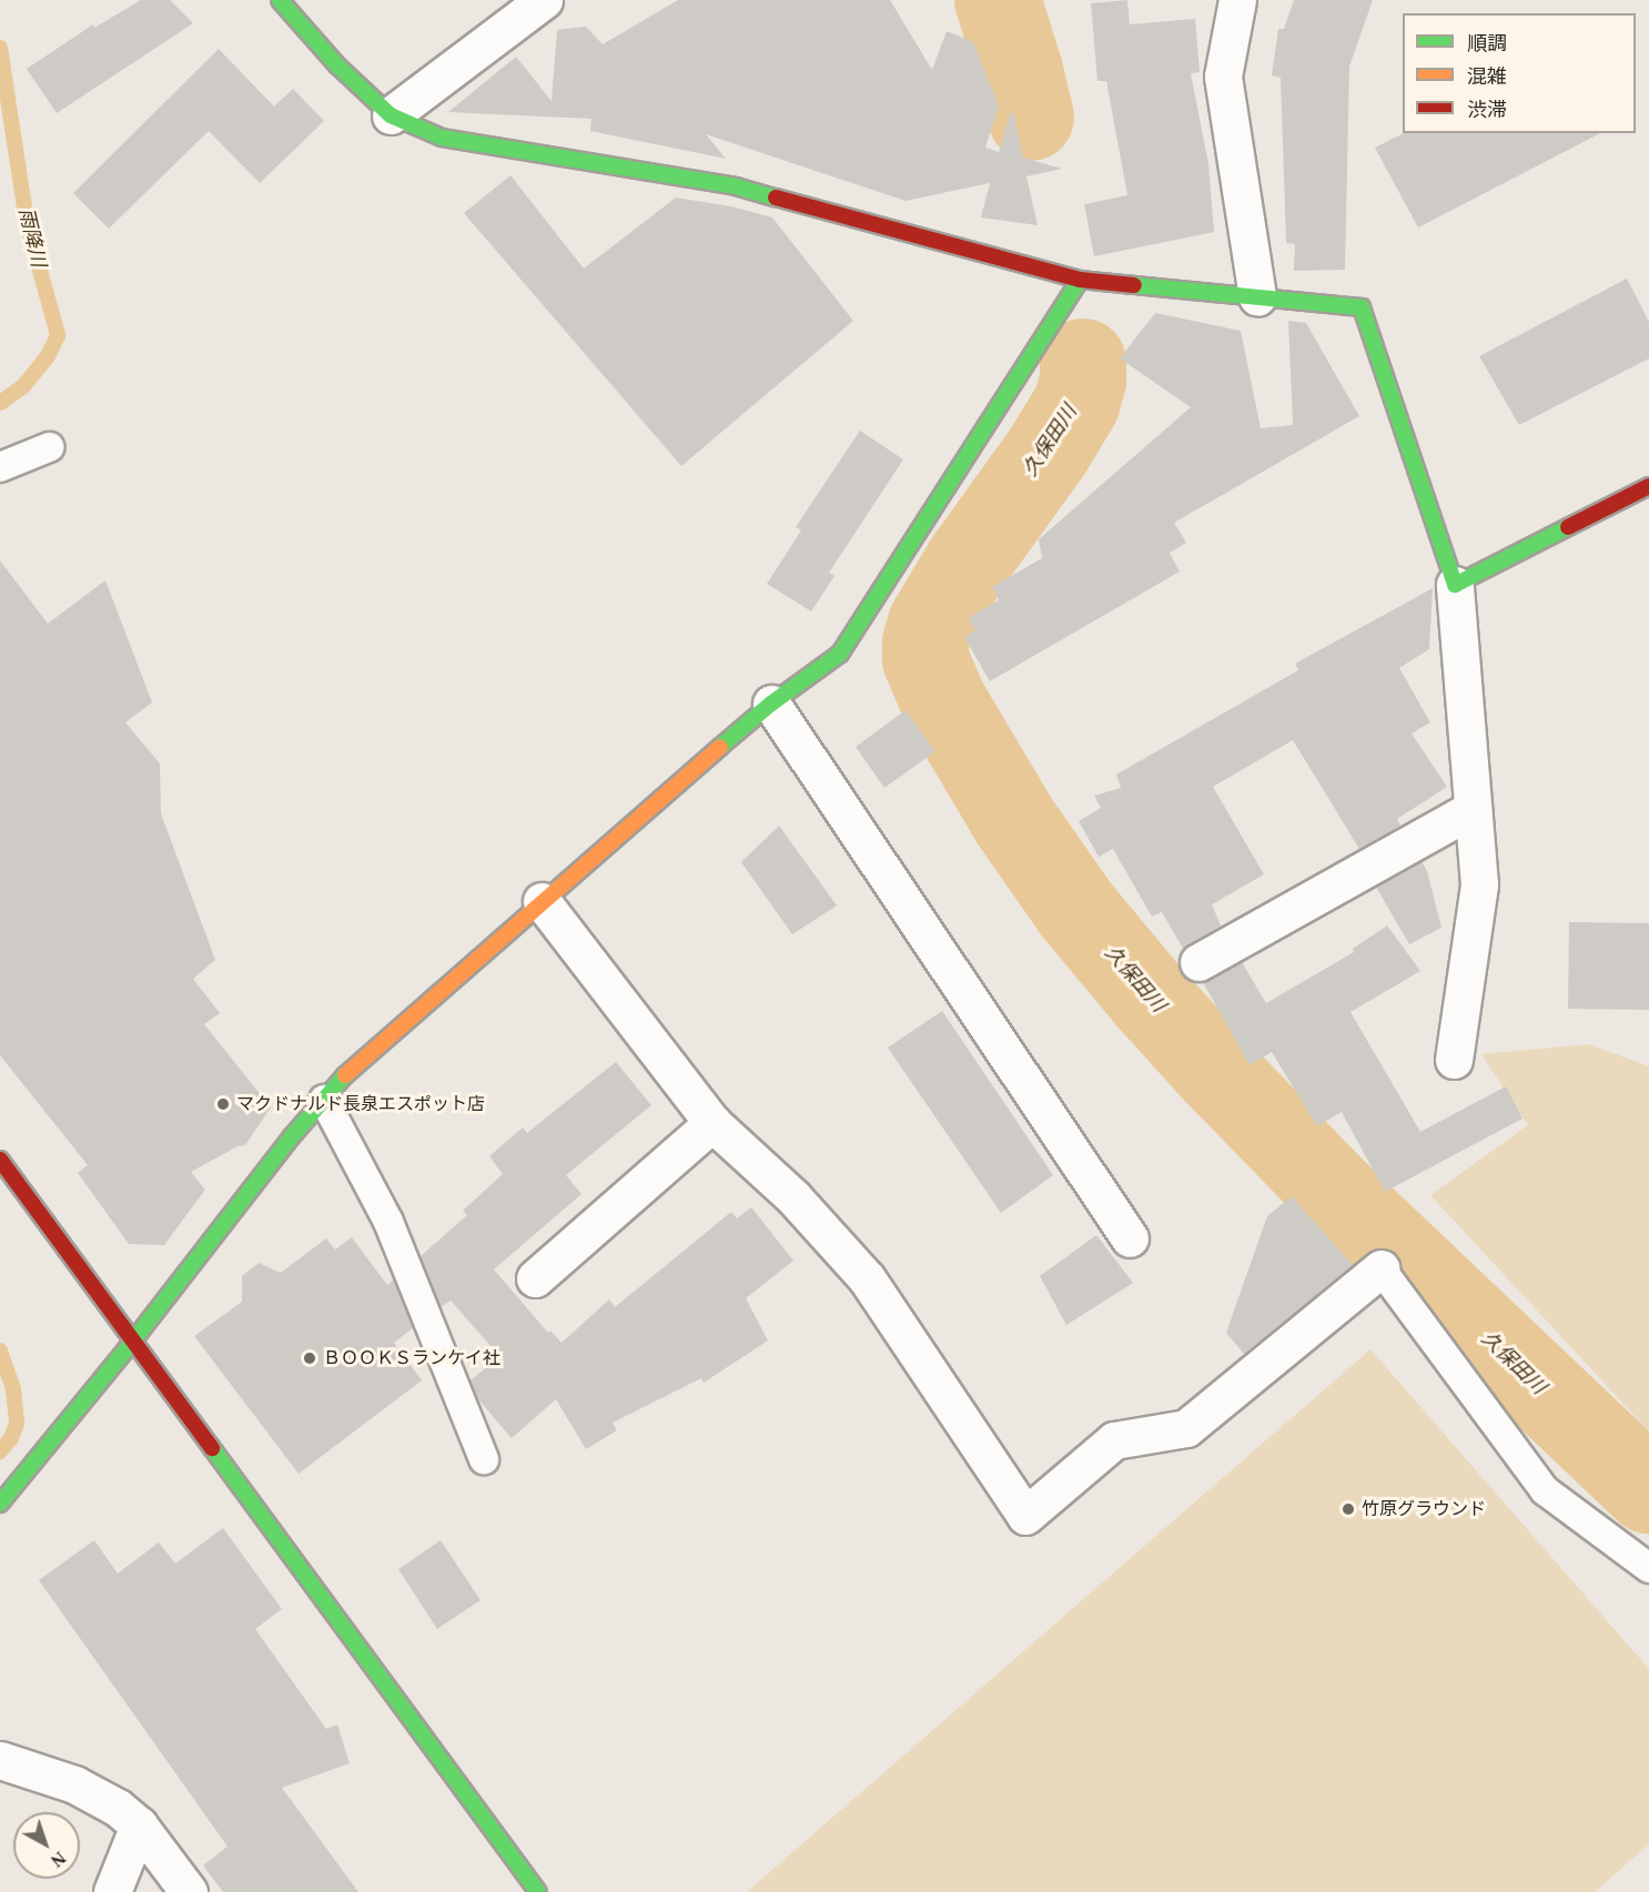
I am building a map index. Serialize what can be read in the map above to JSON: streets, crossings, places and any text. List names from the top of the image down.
{
  "water": ["雨降川", "久保田川"],
  "places": ["マクドナルド長泉エスポット店", "ＢＯＯＫＳランケイ社", "竹原グラウンド"],
  "legend": ["順調", "混雑", "渋滞"],
  "north": "bottom right"
}
